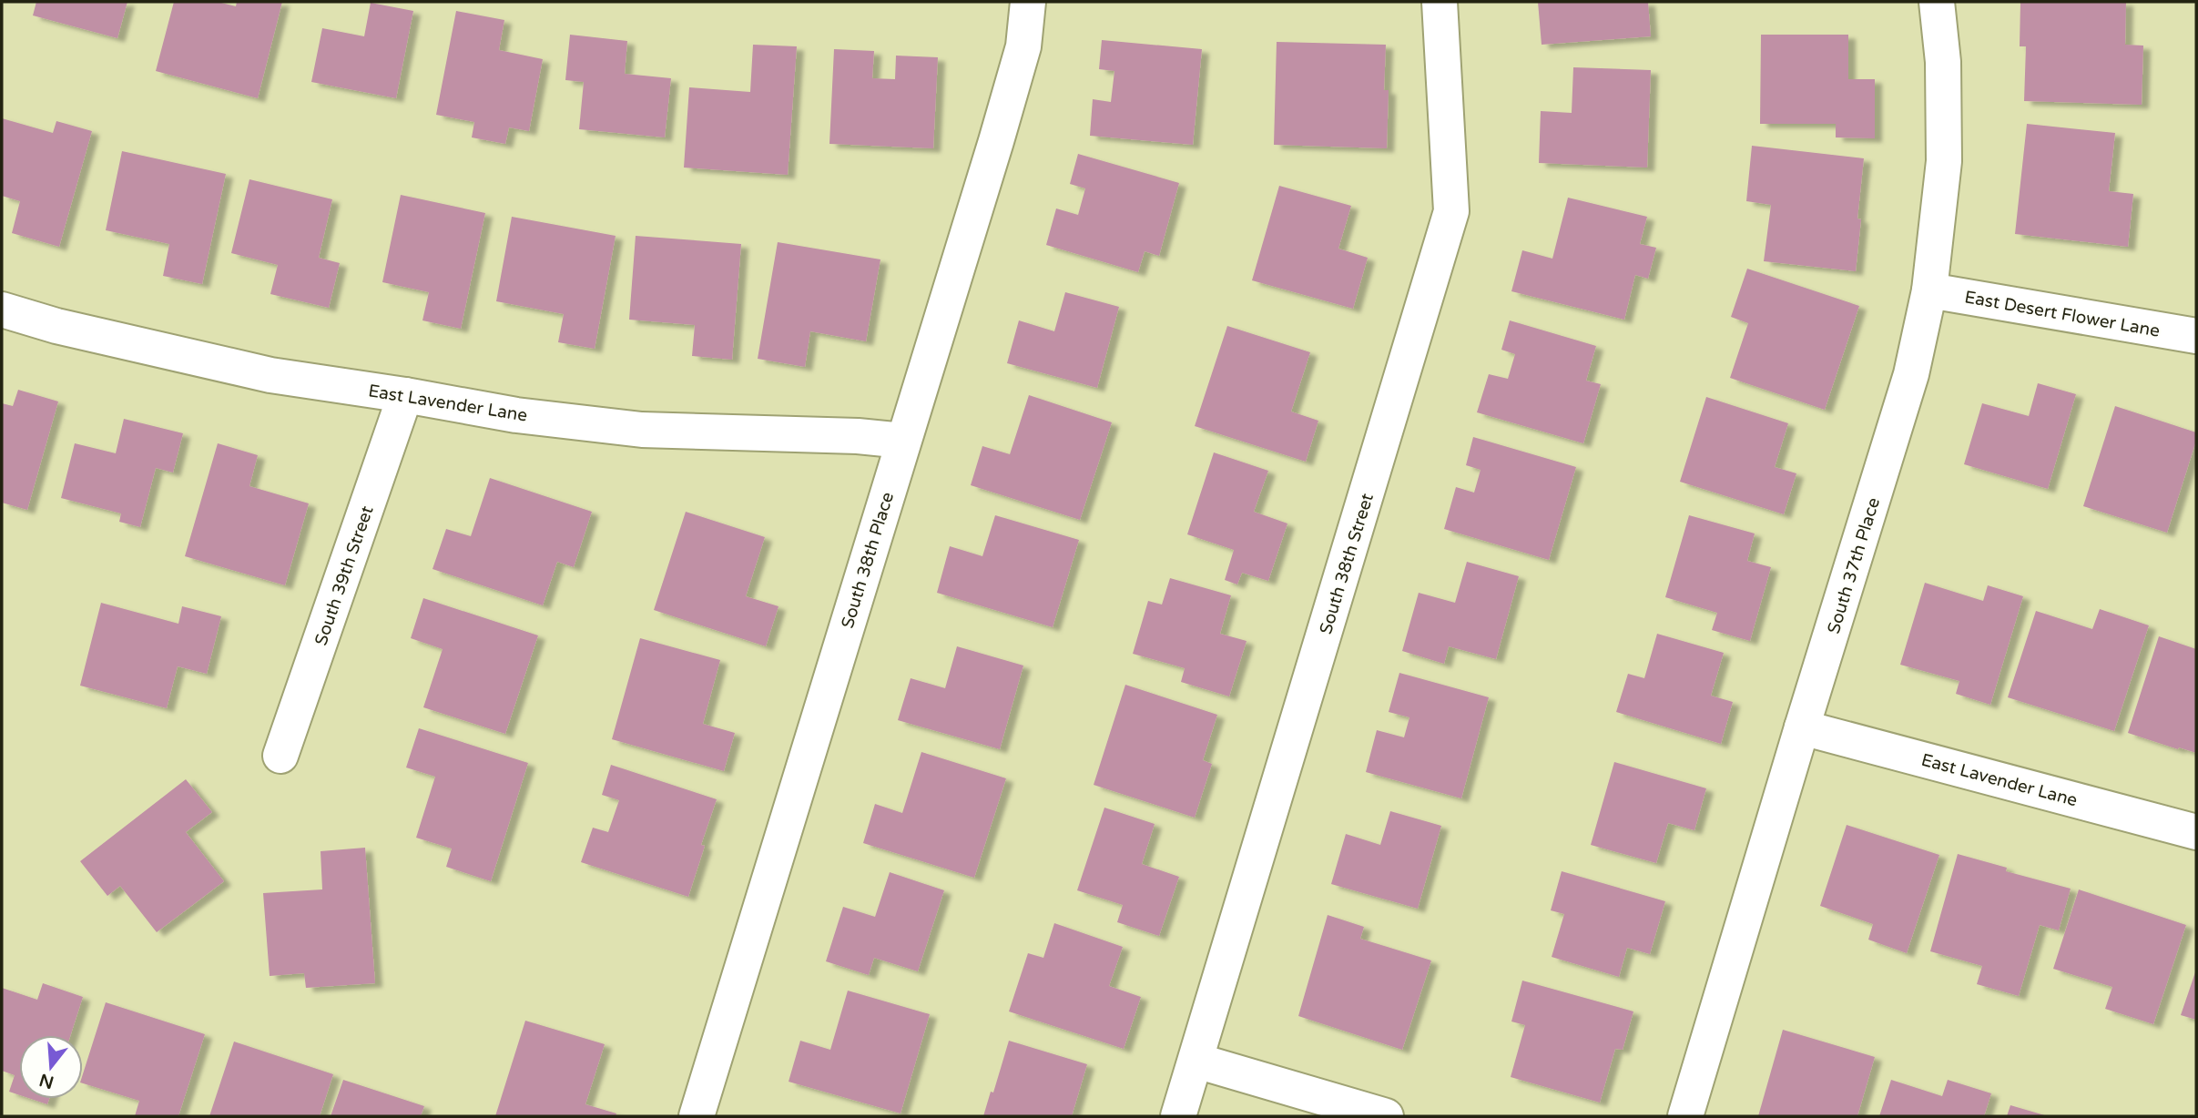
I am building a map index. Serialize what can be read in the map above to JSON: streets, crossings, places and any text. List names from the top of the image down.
{
  "streets": {
    "street": [
      "East Desert Flower Lane",
      "East Lavender Lane",
      "South 38th Place",
      "South 38th Street",
      "South 37th Place",
      "South 39th Street"
    ]
  },
  "crossings": [
    ["East Desert Flower Lane", "South 37th Place"],
    ["East Lavender Lane", "South 38th Place"],
    ["East Lavender Lane", "South 37th Place"],
    ["East Lavender Lane", "South 39th Street"]
  ],
  "north": "bottom"
}
